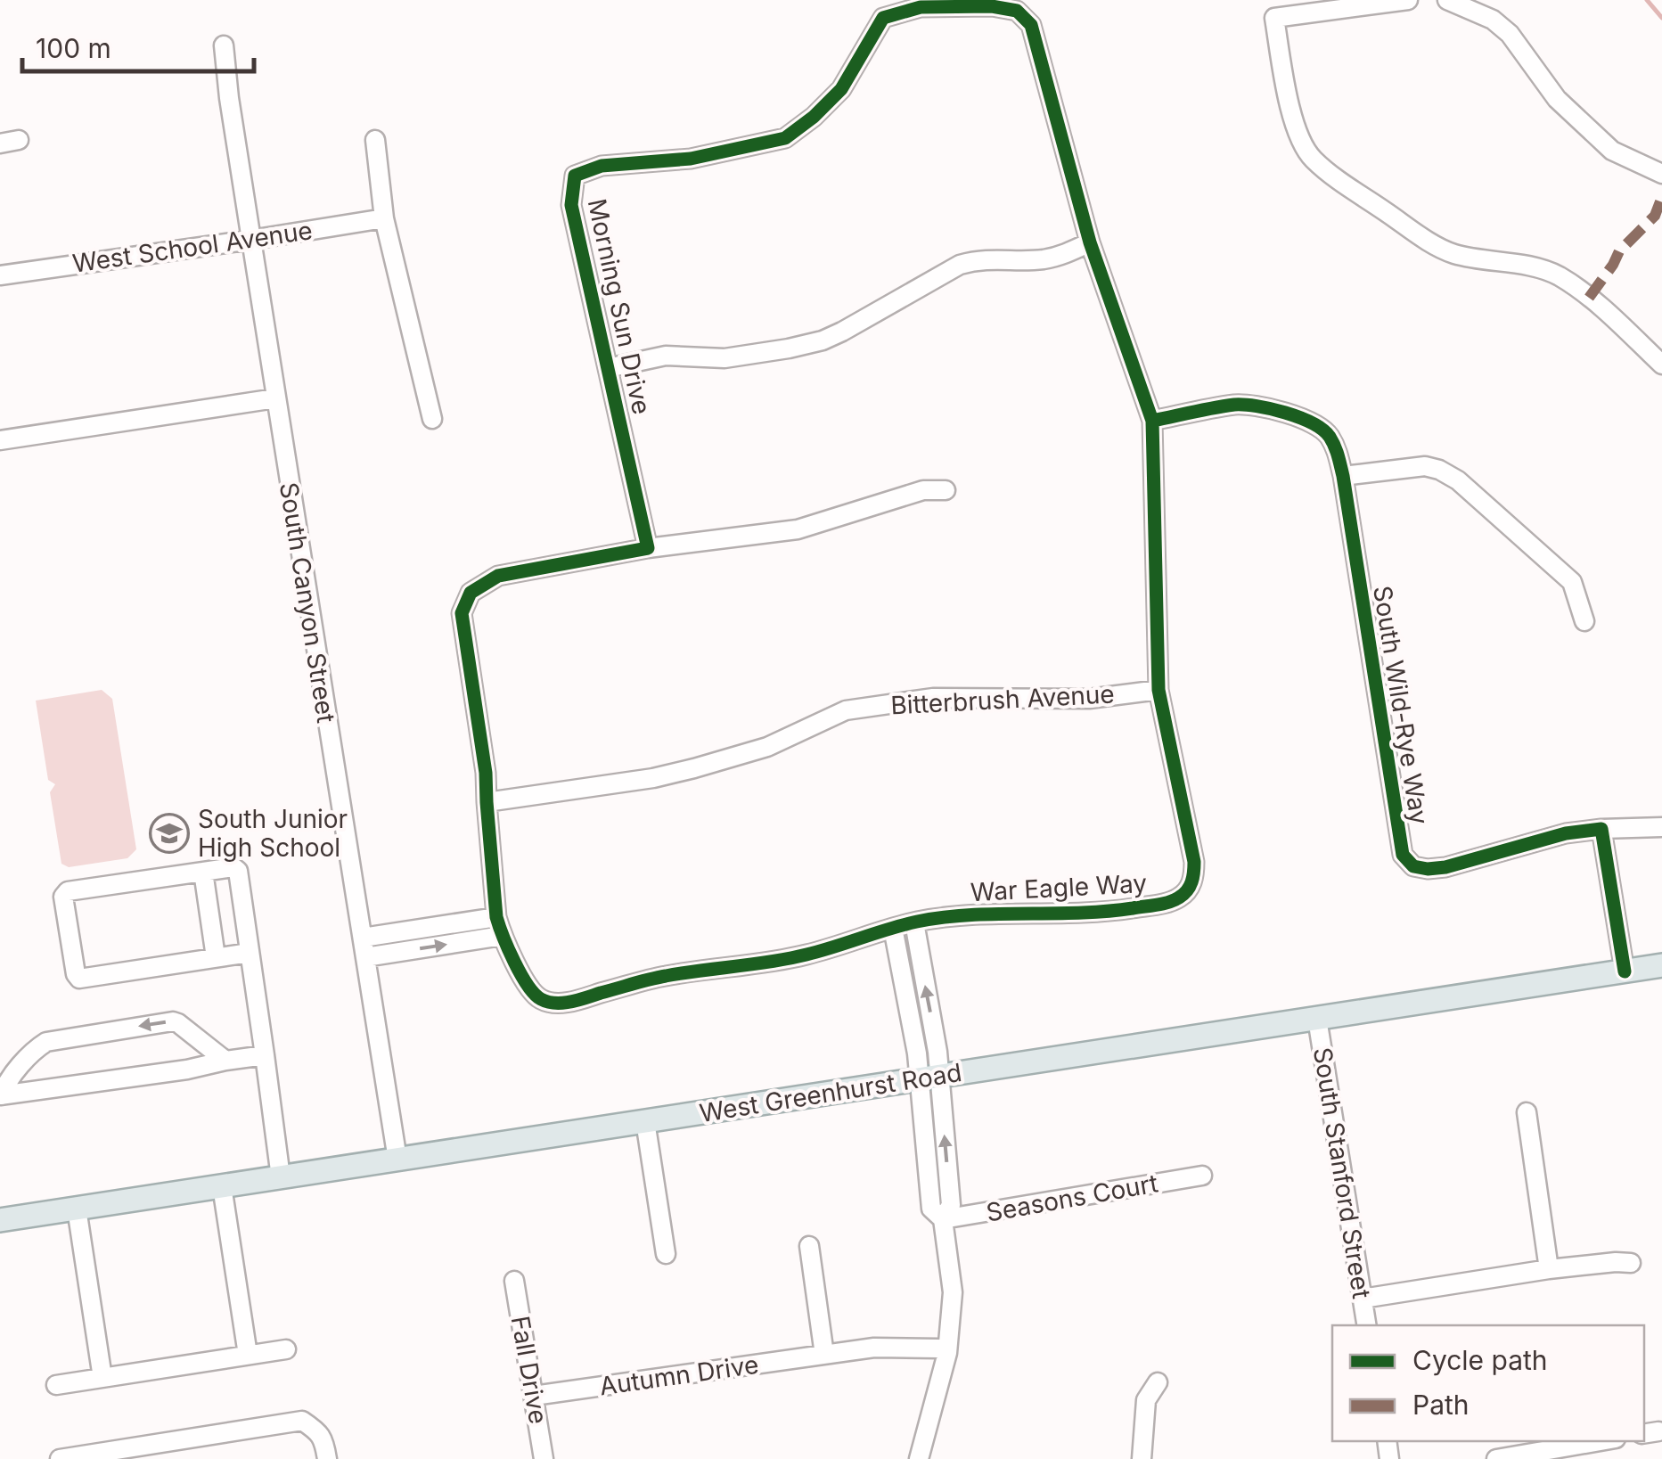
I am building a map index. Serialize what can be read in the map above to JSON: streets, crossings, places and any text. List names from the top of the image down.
{
  "streets": {
    "main road": ["West Greenhurst Road"],
    "street": [
      "West School Avenue",
      "Morning Sun Drive",
      "South Canyon Street",
      "Bitterbrush Avenue",
      "South Wild-Rye Way",
      "War Eagle Way",
      "South Stanford Street",
      "Seasons Court",
      "Fall Drive",
      "Autumn Drive"
    ]
  },
  "crossings": [
    ["West School Avenue", "South Canyon Street"],
    ["Morning Sun Drive", "War Eagle Way"],
    ["South Canyon Street", "West Greenhurst Road"],
    ["Bitterbrush Avenue", "War Eagle Way"],
    ["West Greenhurst Road", "South Stanford Street"],
    ["Fall Drive", "Autumn Drive"]
  ],
  "places": {
    "school or university": ["South Junior High School"]
  },
  "legend": ["Cycle path", "Path"],
  "scale_bar": "100 m"
}
